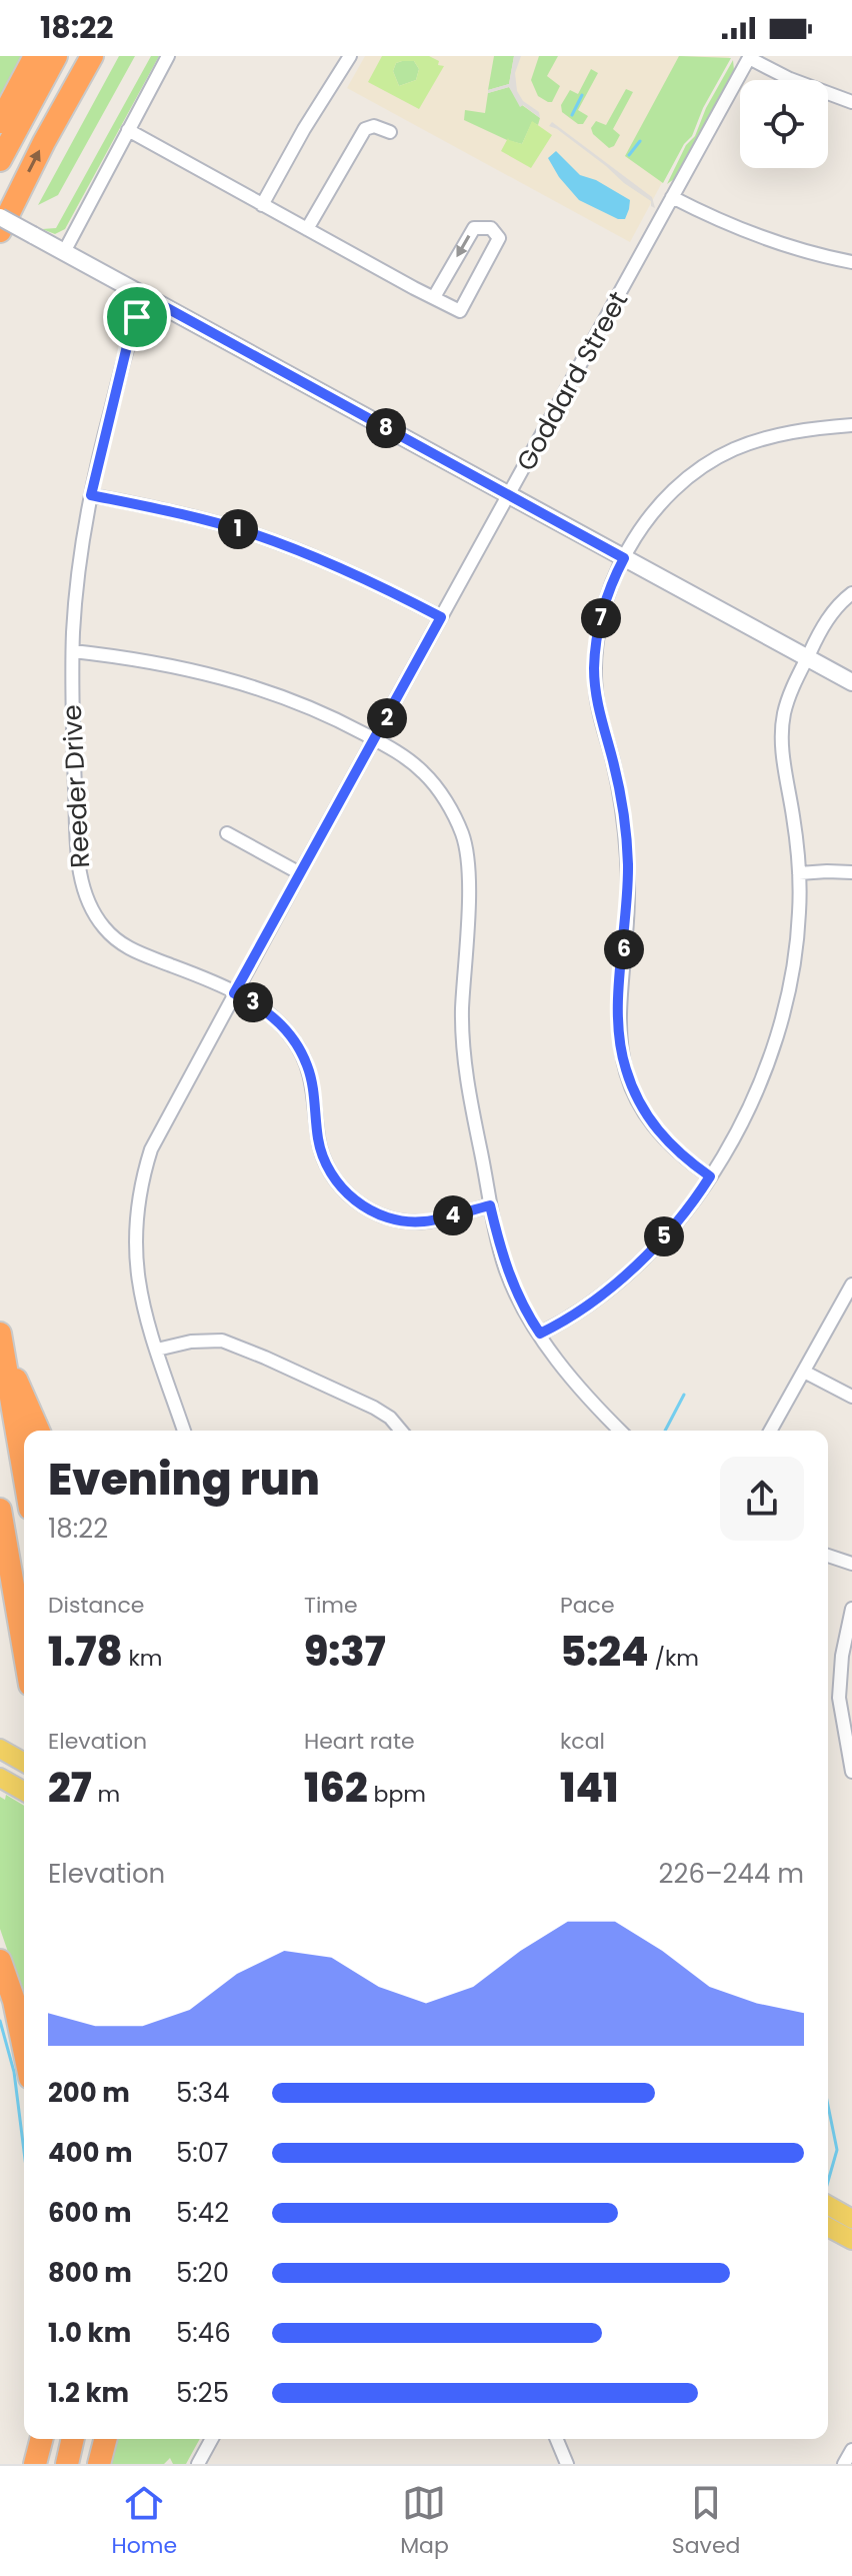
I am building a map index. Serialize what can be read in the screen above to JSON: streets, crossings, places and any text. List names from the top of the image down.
{
  "streets": {
    "street": ["Goddard Street", "Reeder Drive"]
  },
  "crossings": [
    ["Goddard Street", "Reeder Drive"]
  ],
  "page": {
    "status": "18:22",
    "pins": [
      "8",
      "1",
      "7",
      "2",
      "6",
      "3",
      "4",
      "5"
    ],
    "heading": ["Evening run", "18:22"],
    "stats": [
      ["Distance", "1.78 km"],
      ["Time", "9:37"],
      ["Pace", "5:24 /km"],
      ["Elevation", "27 m"],
      ["Heart rate", "162 bpm"],
      ["kcal", "141"]
    ],
    "chart": ["Elevation", "226–244 m"],
    "list": [
      {
        "name": "200 m",
        "note": "5:34"
      },
      {
        "name": "400 m",
        "note": "5:07"
      },
      {
        "name": "600 m",
        "note": "5:42"
      },
      {
        "name": "800 m",
        "note": "5:20"
      },
      {
        "name": "1.0 km",
        "note": "5:46"
      },
      {
        "name": "1.2 km",
        "note": "5:25"
      }
    ],
    "tabs": ["Home", "Map", "Saved"]
  }
}
